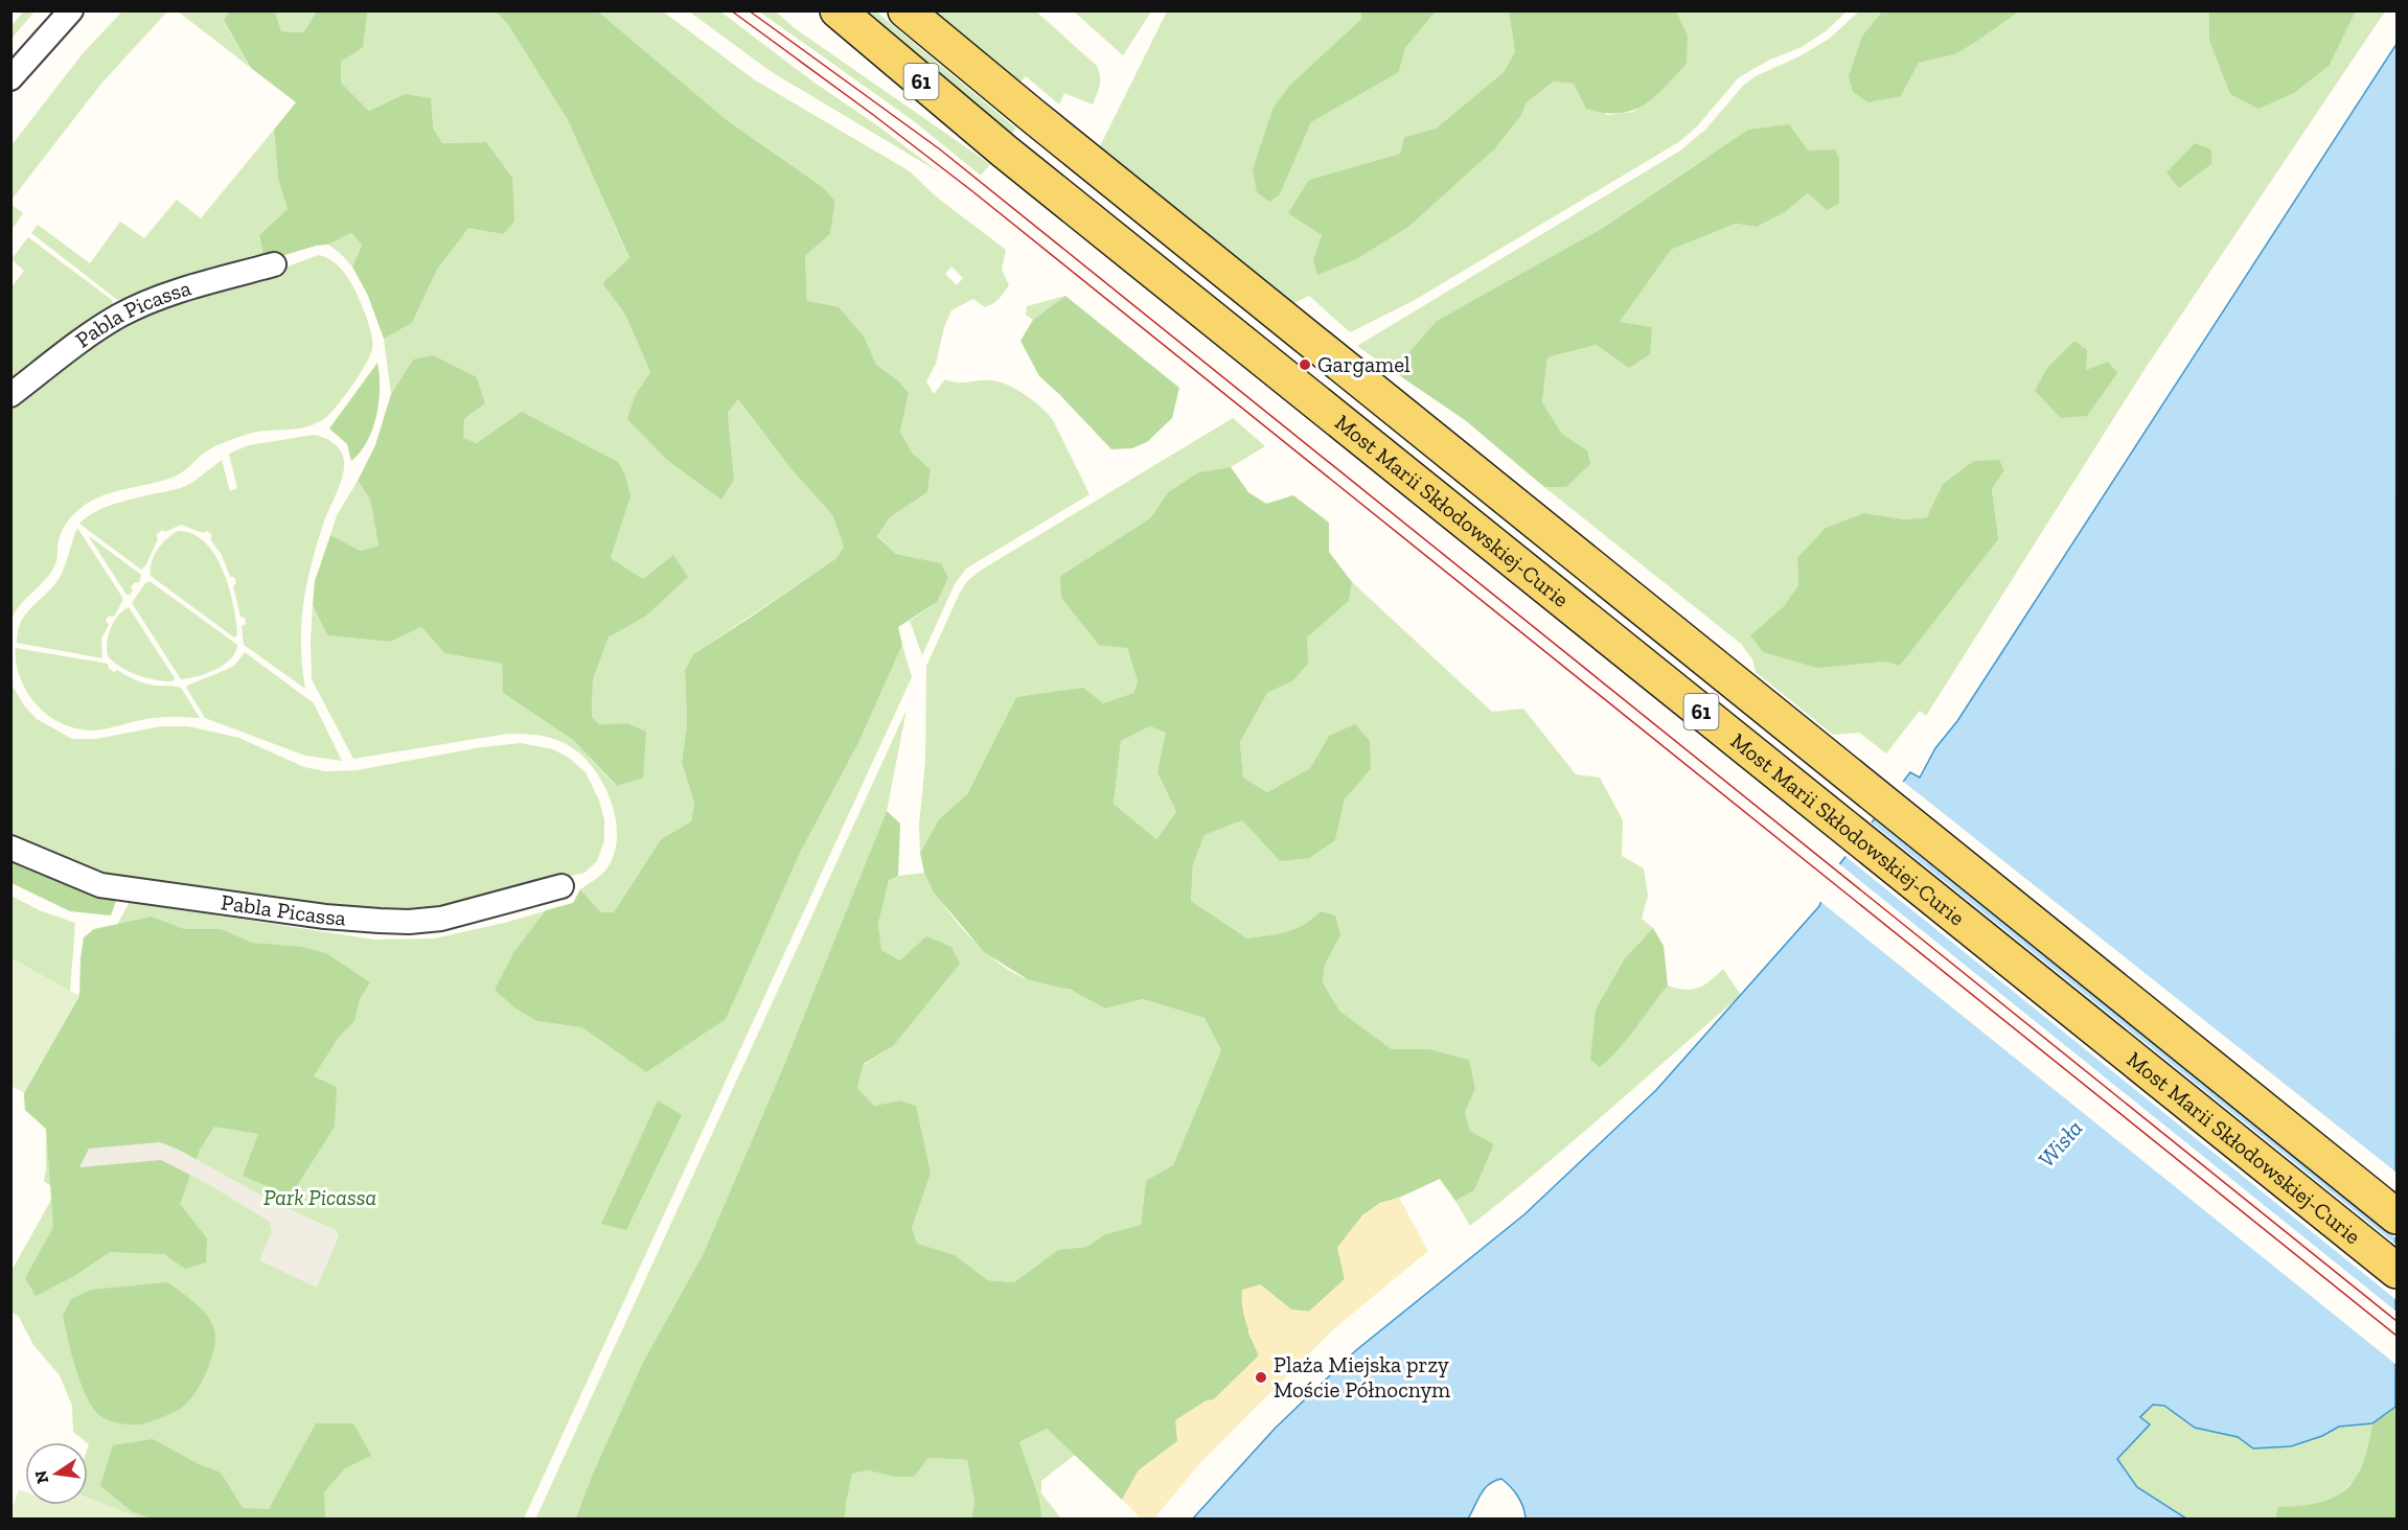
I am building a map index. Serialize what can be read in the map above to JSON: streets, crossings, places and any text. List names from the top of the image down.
{
  "streets": {
    "main road": ["61", "Most Marii Skłodowskiej-Curie"],
    "street": ["Pabla Picassa"]
  },
  "water": ["Wisła"],
  "parks": ["Park Picassa"],
  "places": ["Gargamel", "Plaża Miejska przy Moście Północnym"],
  "north": "left"
}
